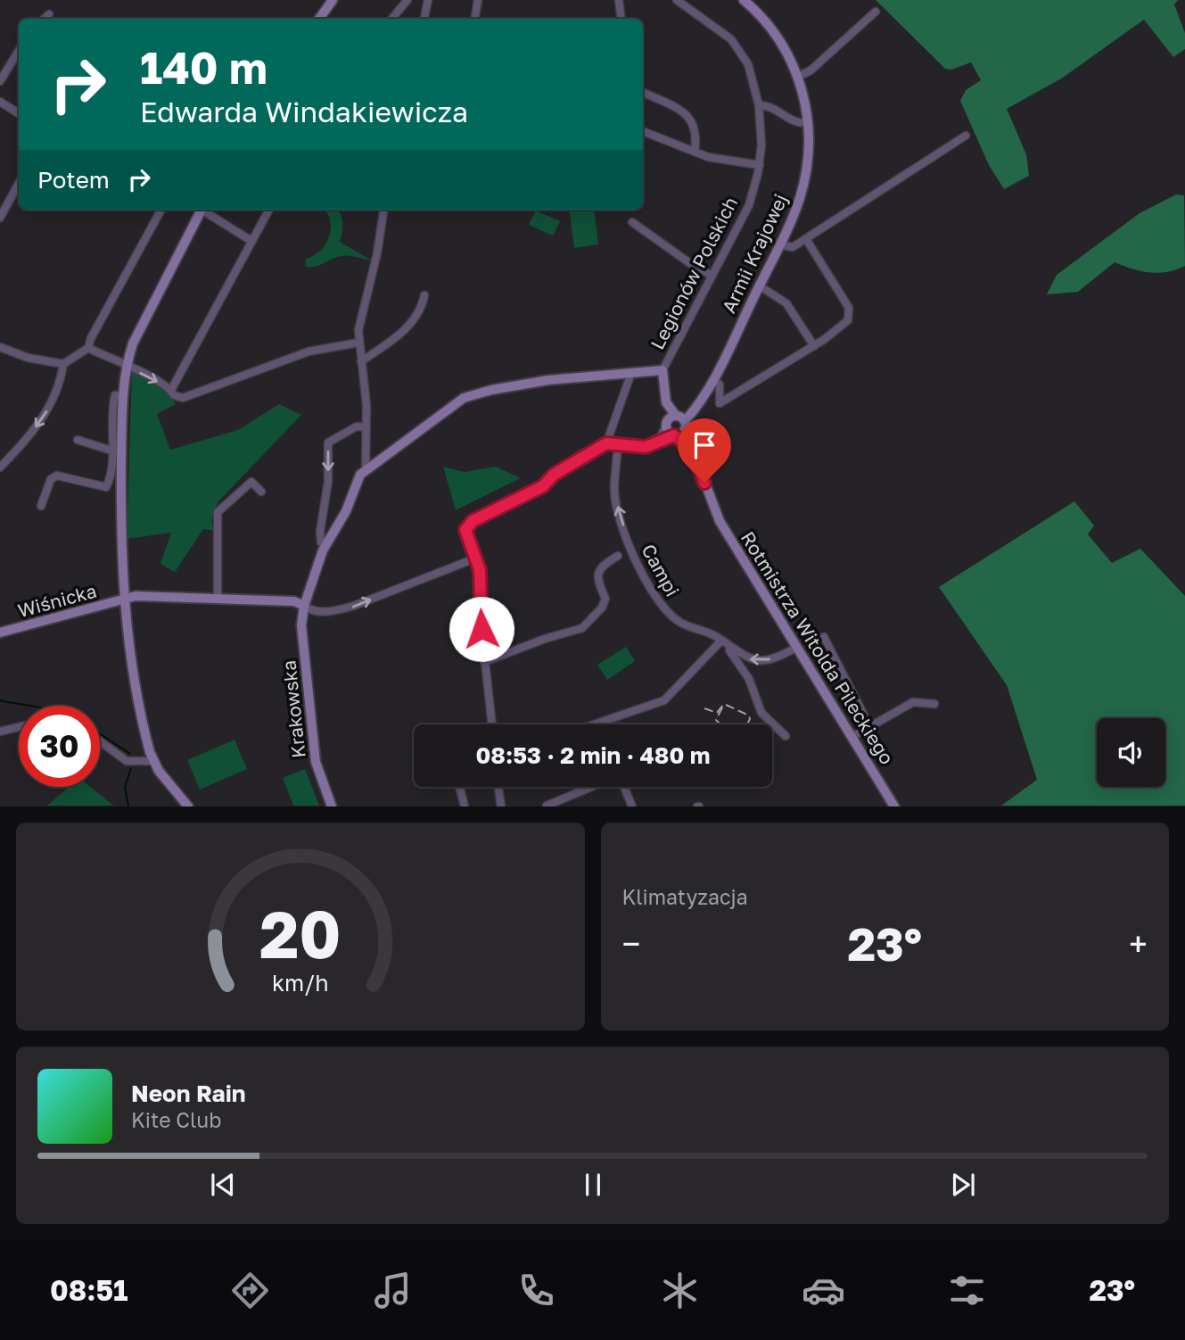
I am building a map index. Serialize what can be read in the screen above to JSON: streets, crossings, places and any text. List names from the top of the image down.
{
  "streets": {
    "main road": [
      "Armii Krajowej",
      "Legionów Polskich",
      "Wiśnicka",
      "Rotmistrza Witolda Pileckiego",
      "Krakowska"
    ],
    "street": ["Campi"]
  },
  "crossings": [
    ["Armii Krajowej", "Legionów Polskich"],
    ["Armii Krajowej", "Rotmistrza Witolda Pileckiego"],
    ["Legionów Polskich", "Rotmistrza Witolda Pileckiego"],
    ["Legionów Polskich", "Krakowska"],
    ["Campi", "Rotmistrza Witolda Pileckiego"],
    ["Wiśnicka", "Krakowska"]
  ],
  "one_way": ["Campi"],
  "page": {
    "turn": ["140 m", "Edwarda Windakiewicza"],
    "then": "Potem",
    "limit": "30",
    "trip": "08:53 · 2 min · 480 m",
    "tile": "Klimatyzacja",
    "heat": ["−", "23°", "+"],
    "song": ["Neon Rain", "Kite Club"],
    "tabs": ["08:51", "23°"],
    "gauge": ["20", "km/h"]
  }
}
